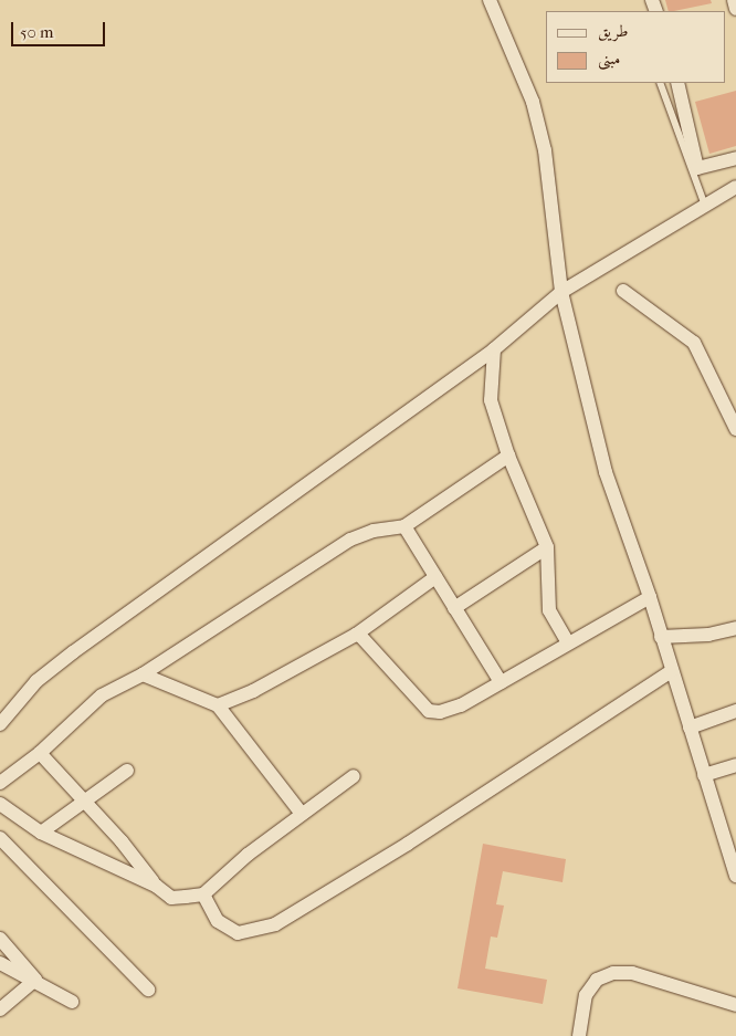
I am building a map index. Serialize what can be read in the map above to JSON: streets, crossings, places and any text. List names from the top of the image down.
{
  "legend": ["طريق", "مبنى"],
  "scale_bar": "50 m"
}
